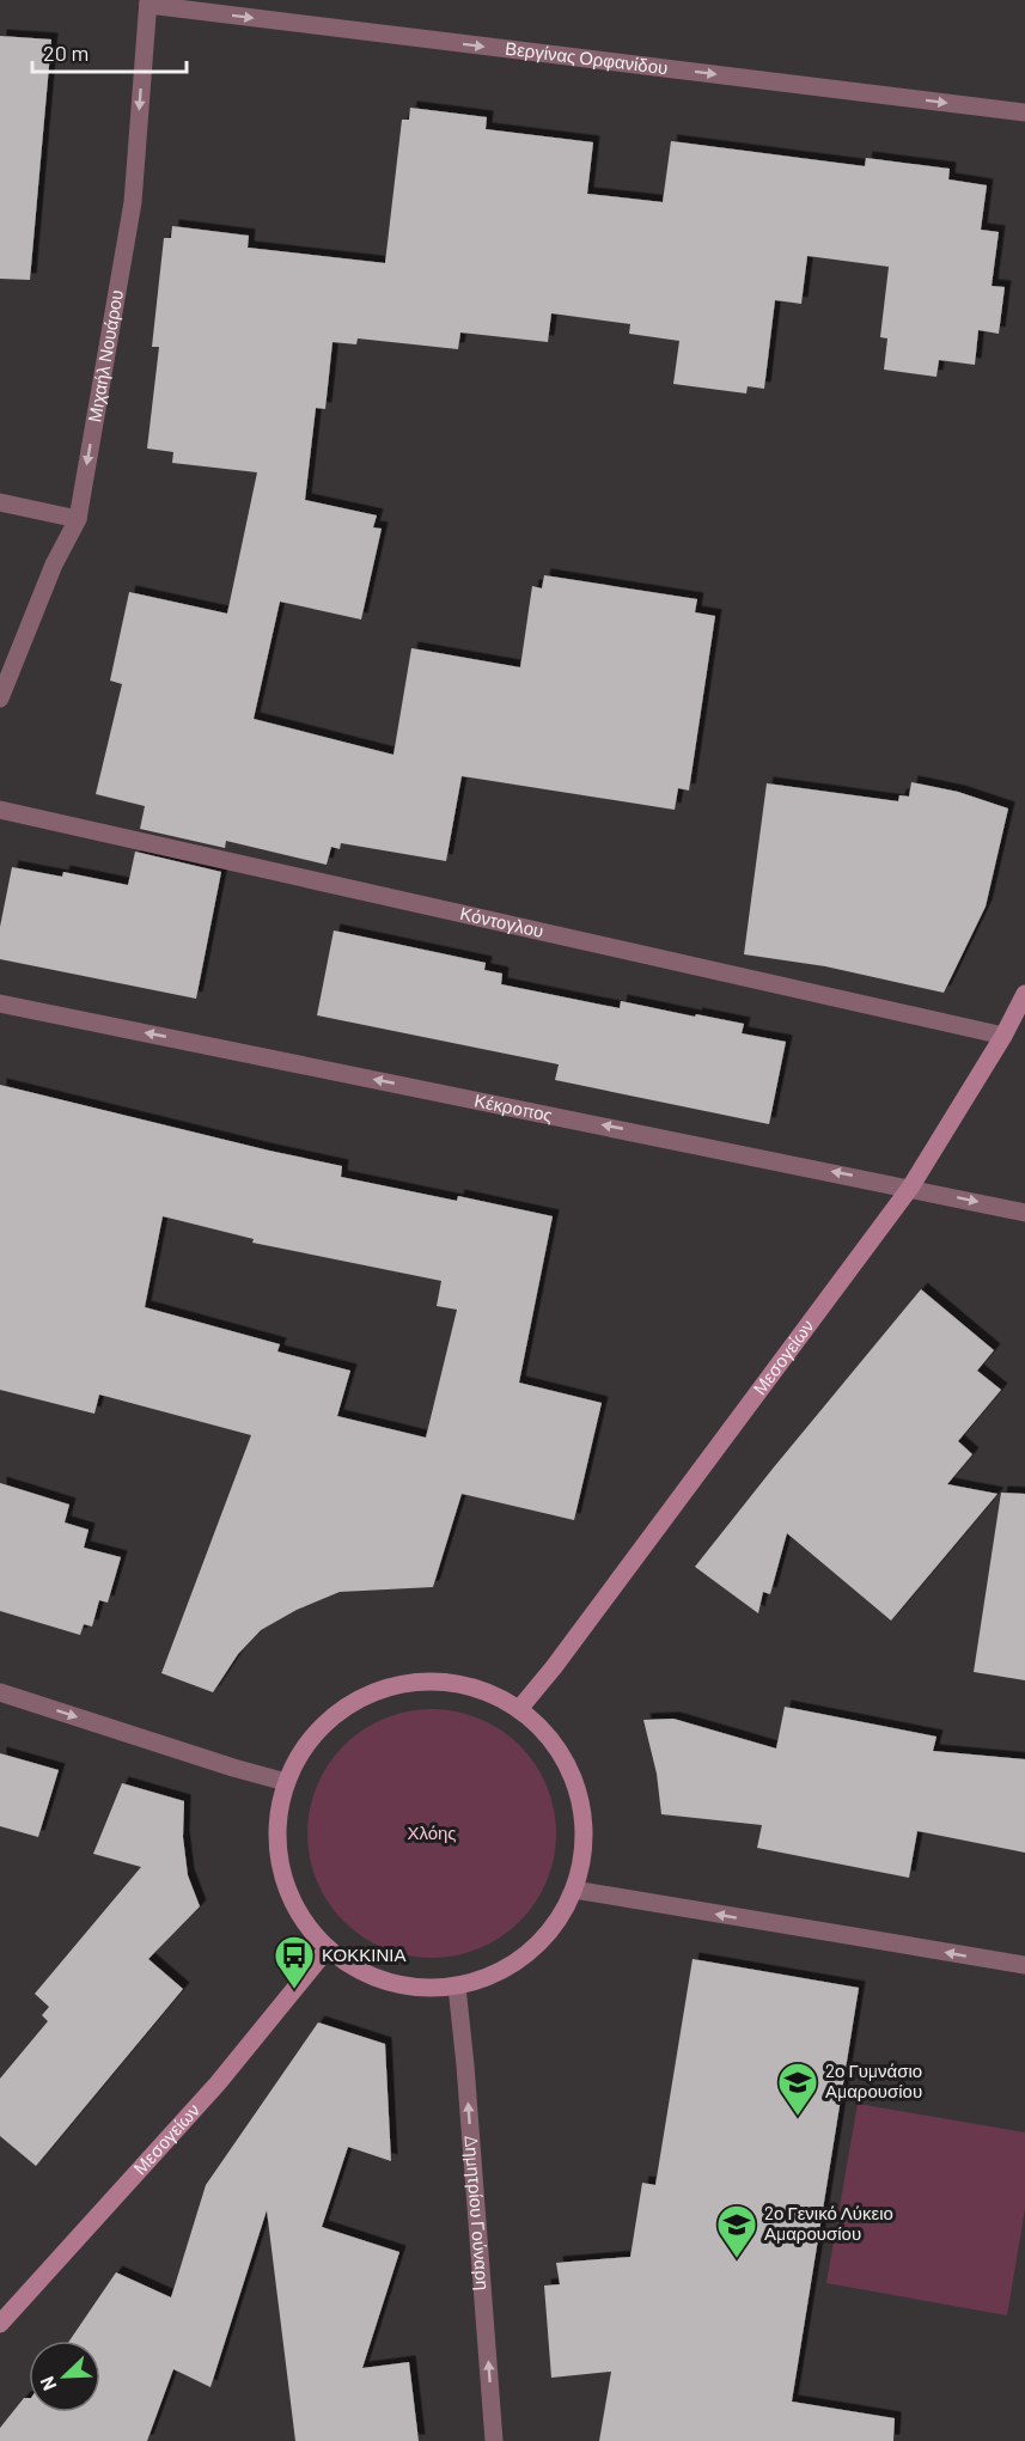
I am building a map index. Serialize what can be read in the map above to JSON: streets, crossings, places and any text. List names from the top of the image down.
{
  "streets": {
    "street": [
      "Βεργίνας Ορφανίδου",
      "Μιχαήλ Νουάρου",
      "Κόντογλου",
      "Κέκροπος",
      "Μεσογείων",
      "Δημητρίου Γούναρη"
    ]
  },
  "crossings": [
    ["Βεργίνας Ορφανίδου", "Μιχαήλ Νουάρου"],
    ["Κόντογλου", "Μεσογείων"],
    ["Κέκροπος", "Μεσογείων"]
  ],
  "one_way": ["Βεργίνας Ορφανίδου", "Μιχαήλ Νουάρου", "Δημητρίου Γούναρη"],
  "parks": ["Χλόης"],
  "places": {
    "bus stop": ["ΚΟΚΚΙΝΙΑ"],
    "school or university": ["2ο Γυμνάσιο Αμαρουσίου", "2ο Γενικό Λύκειο Αμαρουσίου"]
  },
  "scale_bar": "20 m",
  "north": "bottom left"
}
